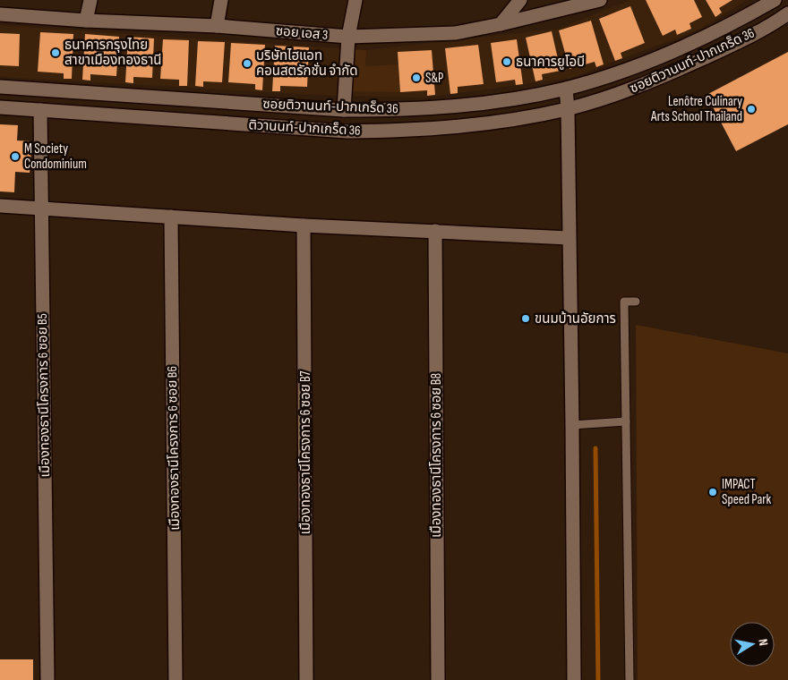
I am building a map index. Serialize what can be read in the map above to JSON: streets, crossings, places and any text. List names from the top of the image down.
{
  "streets": {
    "street": [
      "ซอย เอส 3",
      "ซอยติวานนท์-ปากเกร็ด 36",
      "ติวานนท์-ปากเกร็ด 36",
      "เมืองทองธานีโครงการ 6 ซอย B5",
      "เมืองทองธานีโครงการ 6 ซอย B6",
      "เมืองทองธานีโครงการ 6 ซอย B7",
      "เมืองทองธานีโครงการ 6 ซอย B8"
    ]
  },
  "crossings": [
    ["ซอยติวานนท์-ปากเกร็ด 36", "ติวานนท์-ปากเกร็ด 36"],
    ["ติวานนท์-ปากเกร็ด 36", "เมืองทองธานีโครงการ 6 ซอย B5"]
  ],
  "places": [
    "ธนาคารกรุงไทย สาขาเมืองทองธานี",
    "ธนาคารยูโอบี",
    "บริษัทไฮแอท คอนสตรักชั่น จำกัด",
    "S&P",
    "Lenôtre Culinary Arts School Thailand",
    "M Society Condominium",
    "ขนมบ้านอัยการ",
    "IMPACT Speed Park"
  ],
  "north": "right"
}
